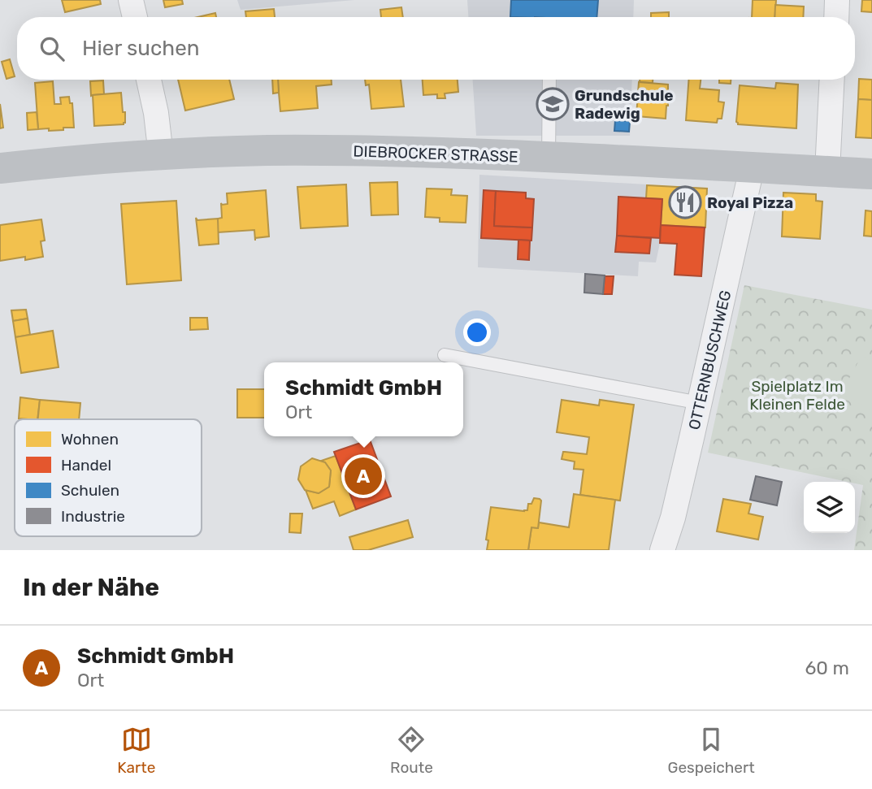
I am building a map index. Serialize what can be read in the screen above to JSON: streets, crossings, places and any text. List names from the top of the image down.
{
  "streets": {
    "main road": ["DIEBROCKER STRASSE"],
    "street": ["OTTERNBUSCHWEG"]
  },
  "crossings": [
    ["DIEBROCKER STRASSE", "OTTERNBUSCHWEG"]
  ],
  "parks": ["Spielplatz Im Kleinen Felde"],
  "places": {
    "school or university": ["Grundschule Radewig"],
    "restaurant": ["Royal Pizza"]
  },
  "legend": [
    "Wohnen",
    "Handel",
    "Schulen",
    "Industrie"
  ],
  "page": {
    "search": "Hier suchen",
    "popup": ["Schmidt GmbH", "Ort"],
    "pins": "A",
    "heading": "In der Nähe",
    "list": [
      {
        "mark": "A",
        "name": "Schmidt GmbH",
        "note": "Ort",
        "value": "60 m"
      }
    ],
    "nav": ["Karte", "Route", "Gespeichert"]
  }
}
